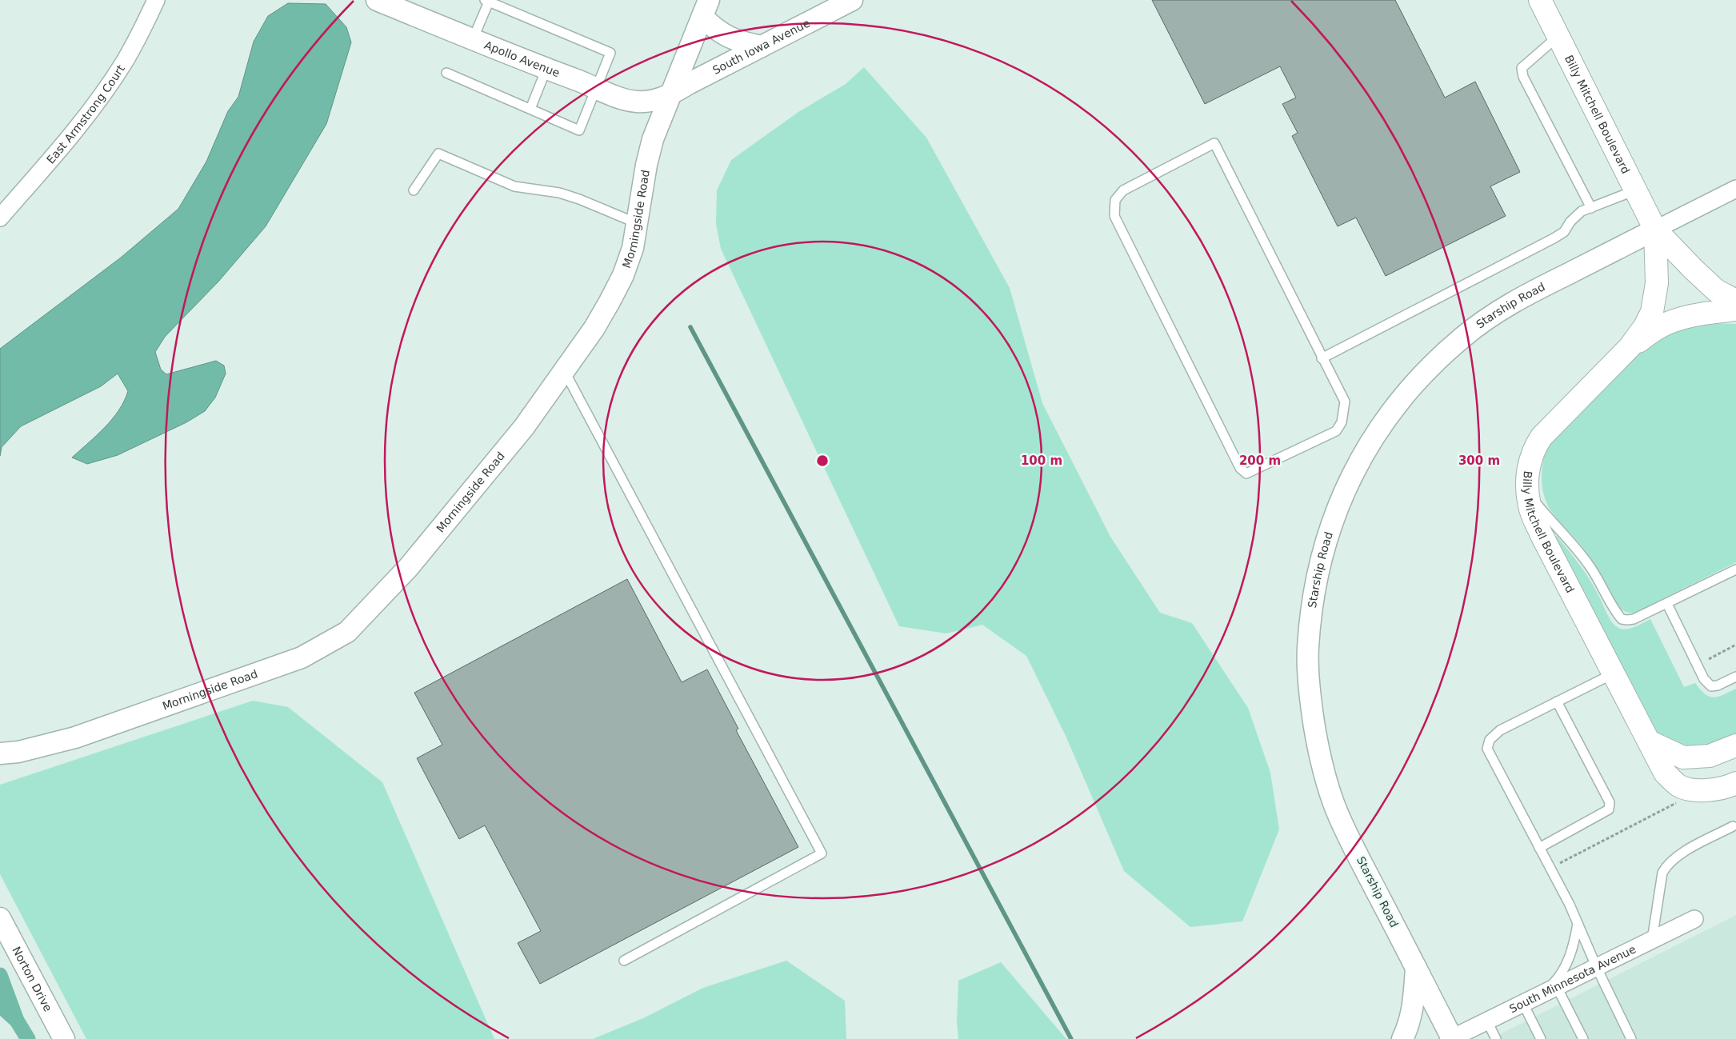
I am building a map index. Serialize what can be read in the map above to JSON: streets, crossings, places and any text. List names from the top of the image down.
{
  "streets": {
    "main road": ["Billy Mitchell Boulevard"],
    "street": [
      "South Iowa Avenue",
      "Apollo Avenue",
      "East Armstrong Court",
      "Morningside Road",
      "Starship Road",
      "Norton Drive",
      "South Minnesota Avenue"
    ]
  },
  "crossings": [
    ["South Iowa Avenue", "Apollo Avenue"],
    ["South Iowa Avenue", "Morningside Road"],
    ["Apollo Avenue", "Morningside Road"],
    ["Billy Mitchell Boulevard", "Starship Road"],
    ["Starship Road", "South Minnesota Avenue"]
  ],
  "rings": ["100 m", "200 m", "300 m"]
}
